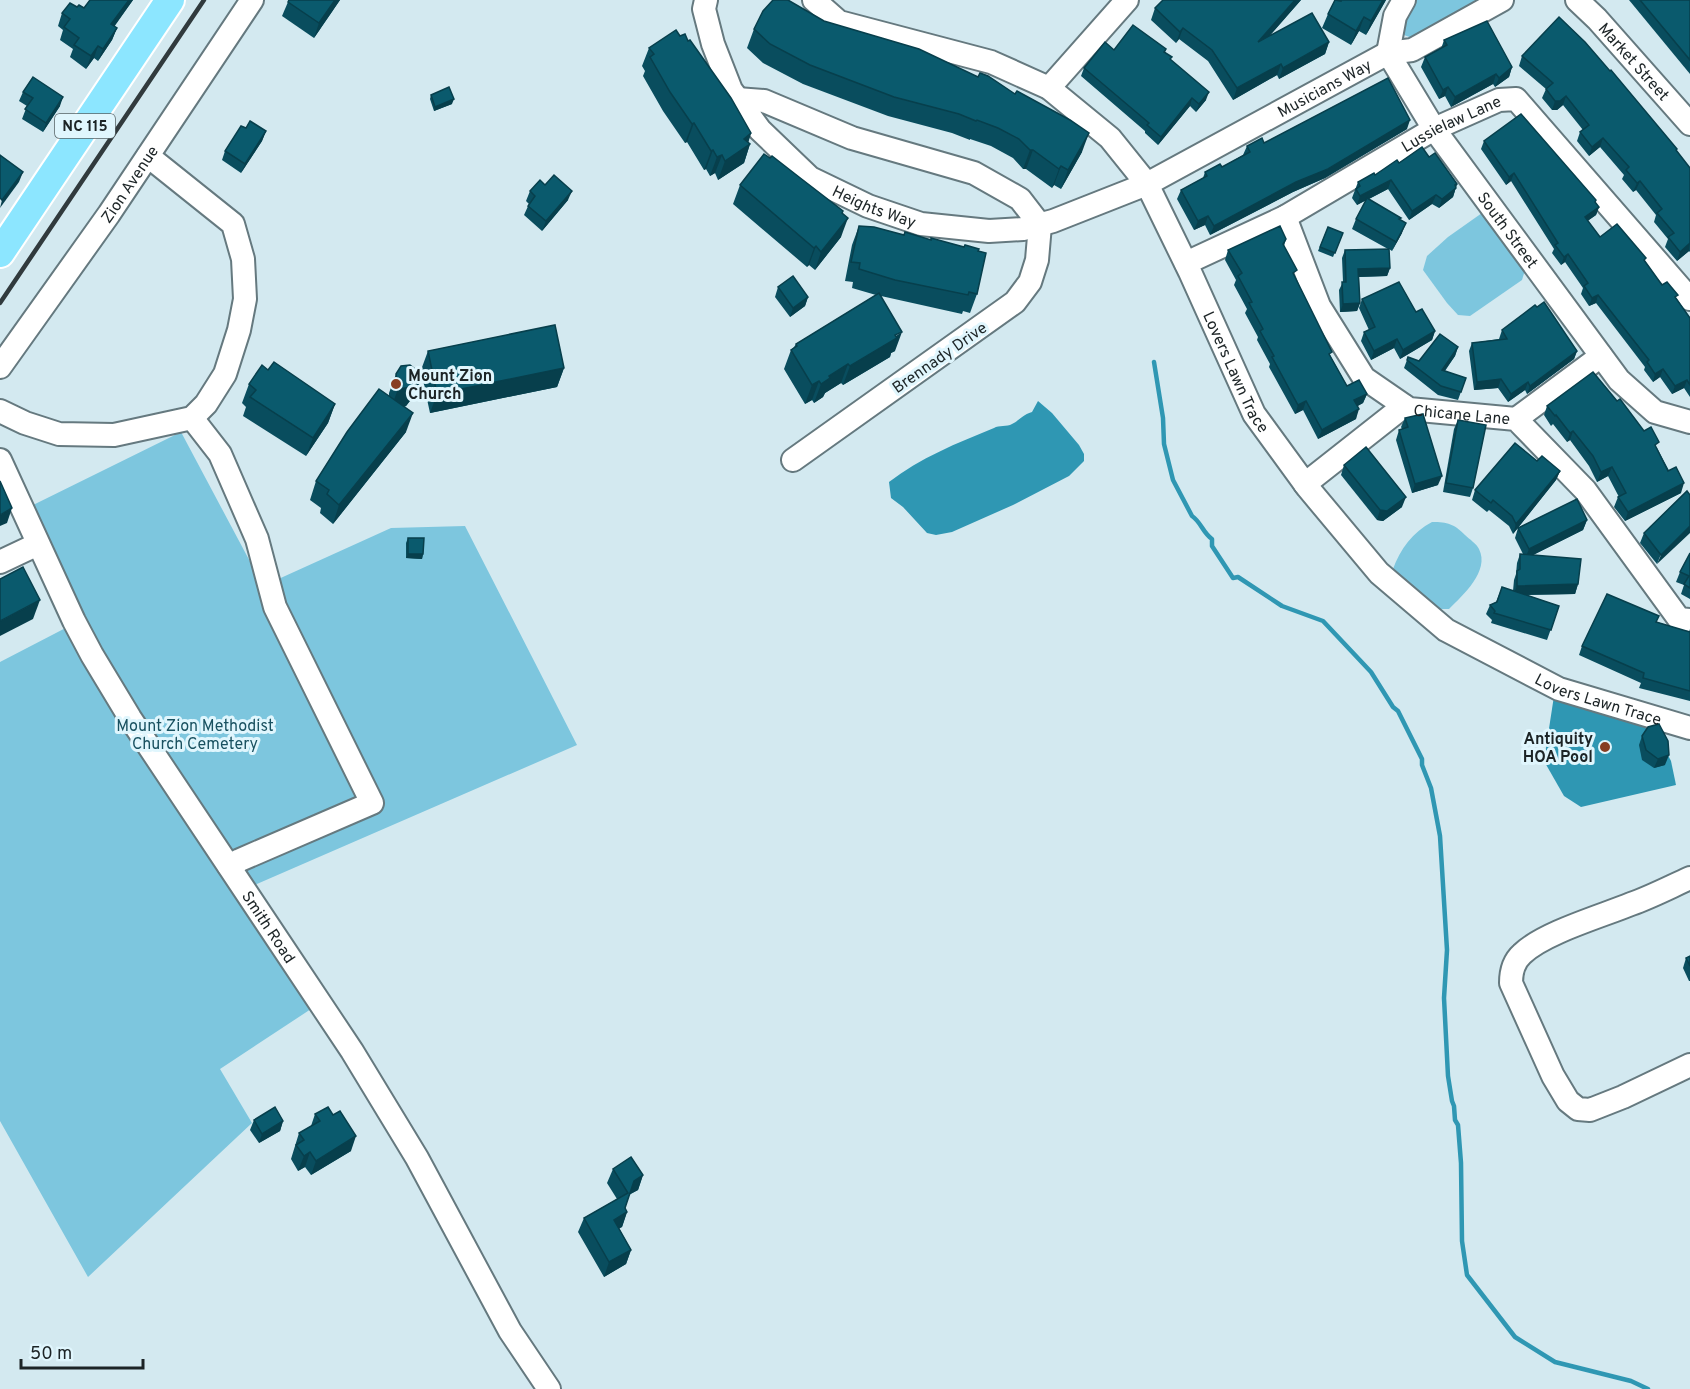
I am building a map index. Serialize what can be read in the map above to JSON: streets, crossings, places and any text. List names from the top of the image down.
{
  "streets": {
    "main road": ["NC 115"],
    "street": [
      "Market Street",
      "Musicians Way",
      "Lussielaw Lane",
      "Zion Avenue",
      "Heights Way",
      "South Street",
      "Brennady Drive",
      "Lovers Lawn Trace",
      "Chicane Lane",
      "Smith Road"
    ]
  },
  "crossings": [
    ["Musicians Way", "Heights Way"],
    ["Musicians Way", "South Street"],
    ["Musicians Way", "Lovers Lawn Trace"],
    ["Lussielaw Lane", "South Street"],
    ["Lussielaw Lane", "Lovers Lawn Trace"],
    ["Lussielaw Lane", "Chicane Lane"],
    ["Heights Way", "Brennady Drive"],
    ["Heights Way", "Lovers Lawn Trace"]
  ],
  "parks": ["Mount Zion Methodist Church Cemetery"],
  "places": ["Mount Zion Church", "Antiquity HOA Pool"],
  "scale_bar": "50 m"
}
